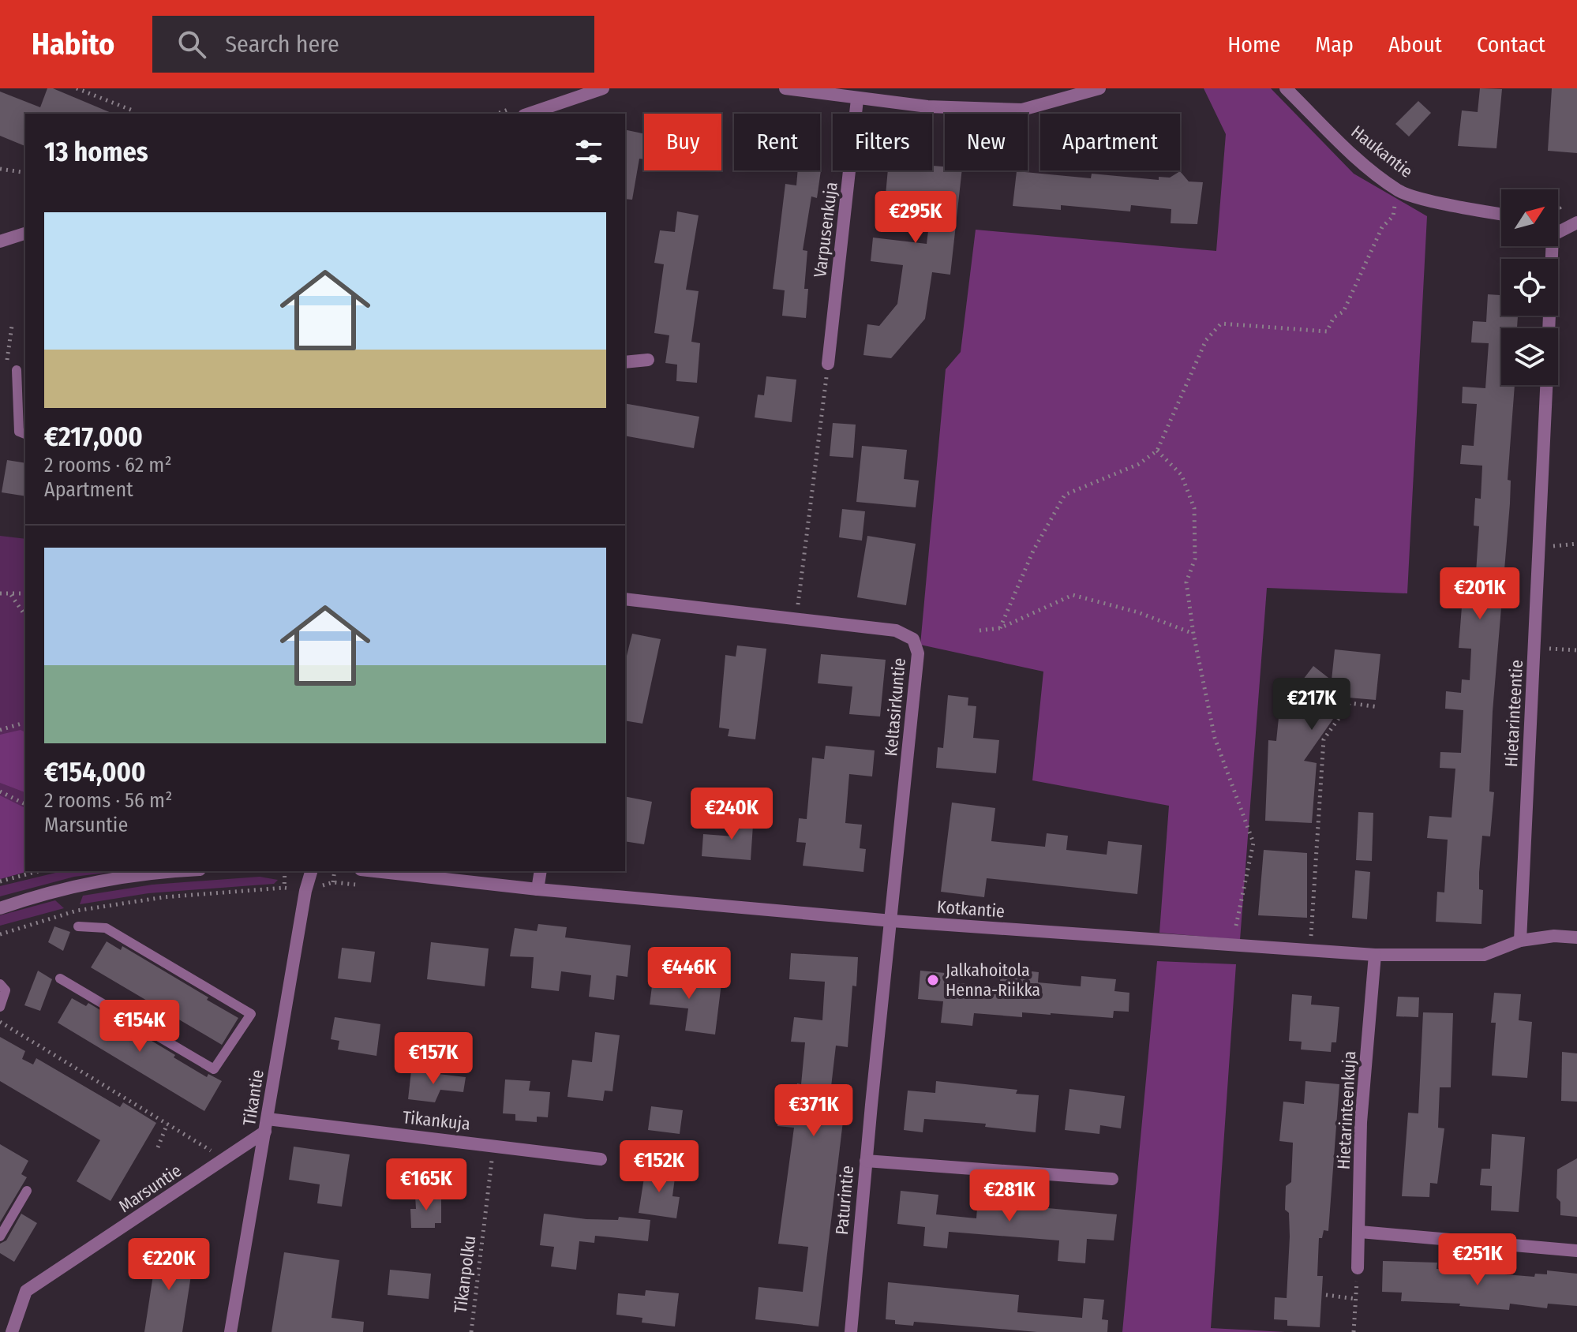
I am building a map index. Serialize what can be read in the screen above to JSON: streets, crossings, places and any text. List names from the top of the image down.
{
  "streets": {
    "street": [
      "Haukantie",
      "Varpusenkuja",
      "Keltasirkuntie",
      "Hietarinteentie",
      "Kotkantie",
      "Tikantie",
      "Hietarinteenkuja",
      "Tikankuja",
      "Marsuntie",
      "Paturintie"
    ],
    "path": ["Tikanpolku"]
  },
  "crossings": [
    ["Keltasirkuntie", "Kotkantie"],
    ["Keltasirkuntie", "Paturintie"],
    ["Hietarinteentie", "Kotkantie"],
    ["Kotkantie", "Hietarinteenkuja"],
    ["Kotkantie", "Paturintie"],
    ["Tikantie", "Tikankuja"],
    ["Tikantie", "Marsuntie"],
    ["Tikankuja", "Marsuntie"],
    ["Tikankuja", "Tikanpolku"]
  ],
  "places": ["Jalkahoitola Henna-Riikka"],
  "north": "top right",
  "page": {
    "header": "Habito",
    "search": "Search here",
    "nav": [
      "Home",
      "Map",
      "About",
      "Contact"
    ],
    "chip": [
      "Buy",
      "Rent",
      "Filters",
      "New",
      "Apartment"
    ],
    "heading": "13 homes",
    "list": [
      {
        "name": "€217,000",
        "note": "2 rooms · 62 m² · Apartment"
      },
      {
        "name": "€154,000",
        "note": "2 rooms · 56 m² · Marsuntie"
      }
    ],
    "price": [
      "€295K",
      "€201K",
      "€217K",
      "€240K",
      "€446K",
      "€154K",
      "€157K",
      "€371K",
      "€152K",
      "€165K",
      "€281K",
      "€251K",
      "€220K"
    ]
  }
}
